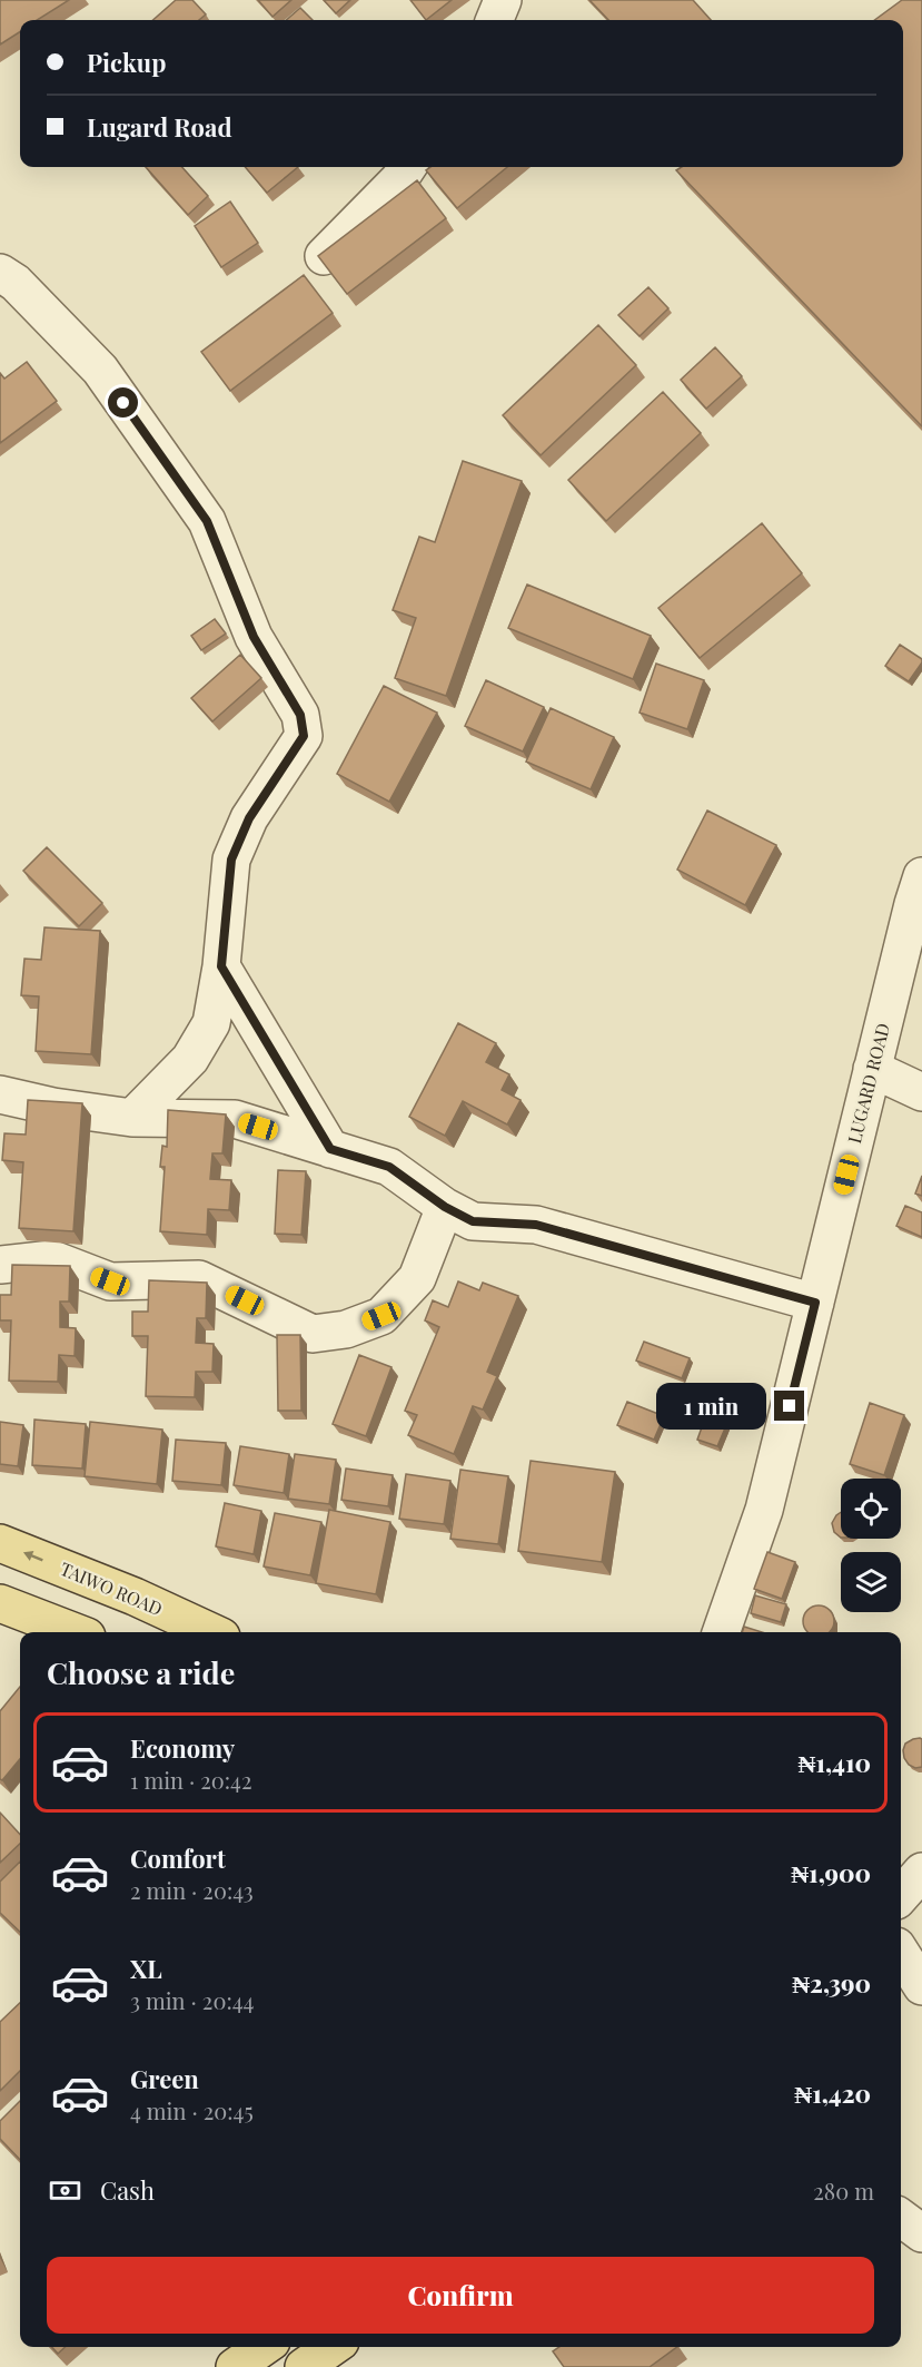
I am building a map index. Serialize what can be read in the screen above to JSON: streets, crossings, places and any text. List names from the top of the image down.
{
  "streets": {
    "main road": ["TAIWO ROAD"],
    "street": ["LUGARD ROAD"]
  },
  "page": {
    "banner": ["Pickup", "Lugard Road"],
    "bubble": "1 min",
    "heading": "Choose a ride",
    "list": [
      {
        "name": "Economy",
        "note": "1 min · 20:42",
        "value": "₦1,410"
      },
      {
        "name": "Comfort",
        "note": "2 min · 20:43",
        "value": "₦1,900"
      },
      {
        "name": "XL",
        "note": "3 min · 20:44",
        "value": "₦2,390"
      },
      {
        "name": "Green",
        "note": "4 min · 20:45",
        "value": "₦1,420"
      }
    ],
    "pay": ["Cash", "280 m"],
    "buttons": "Confirm"
  }
}
